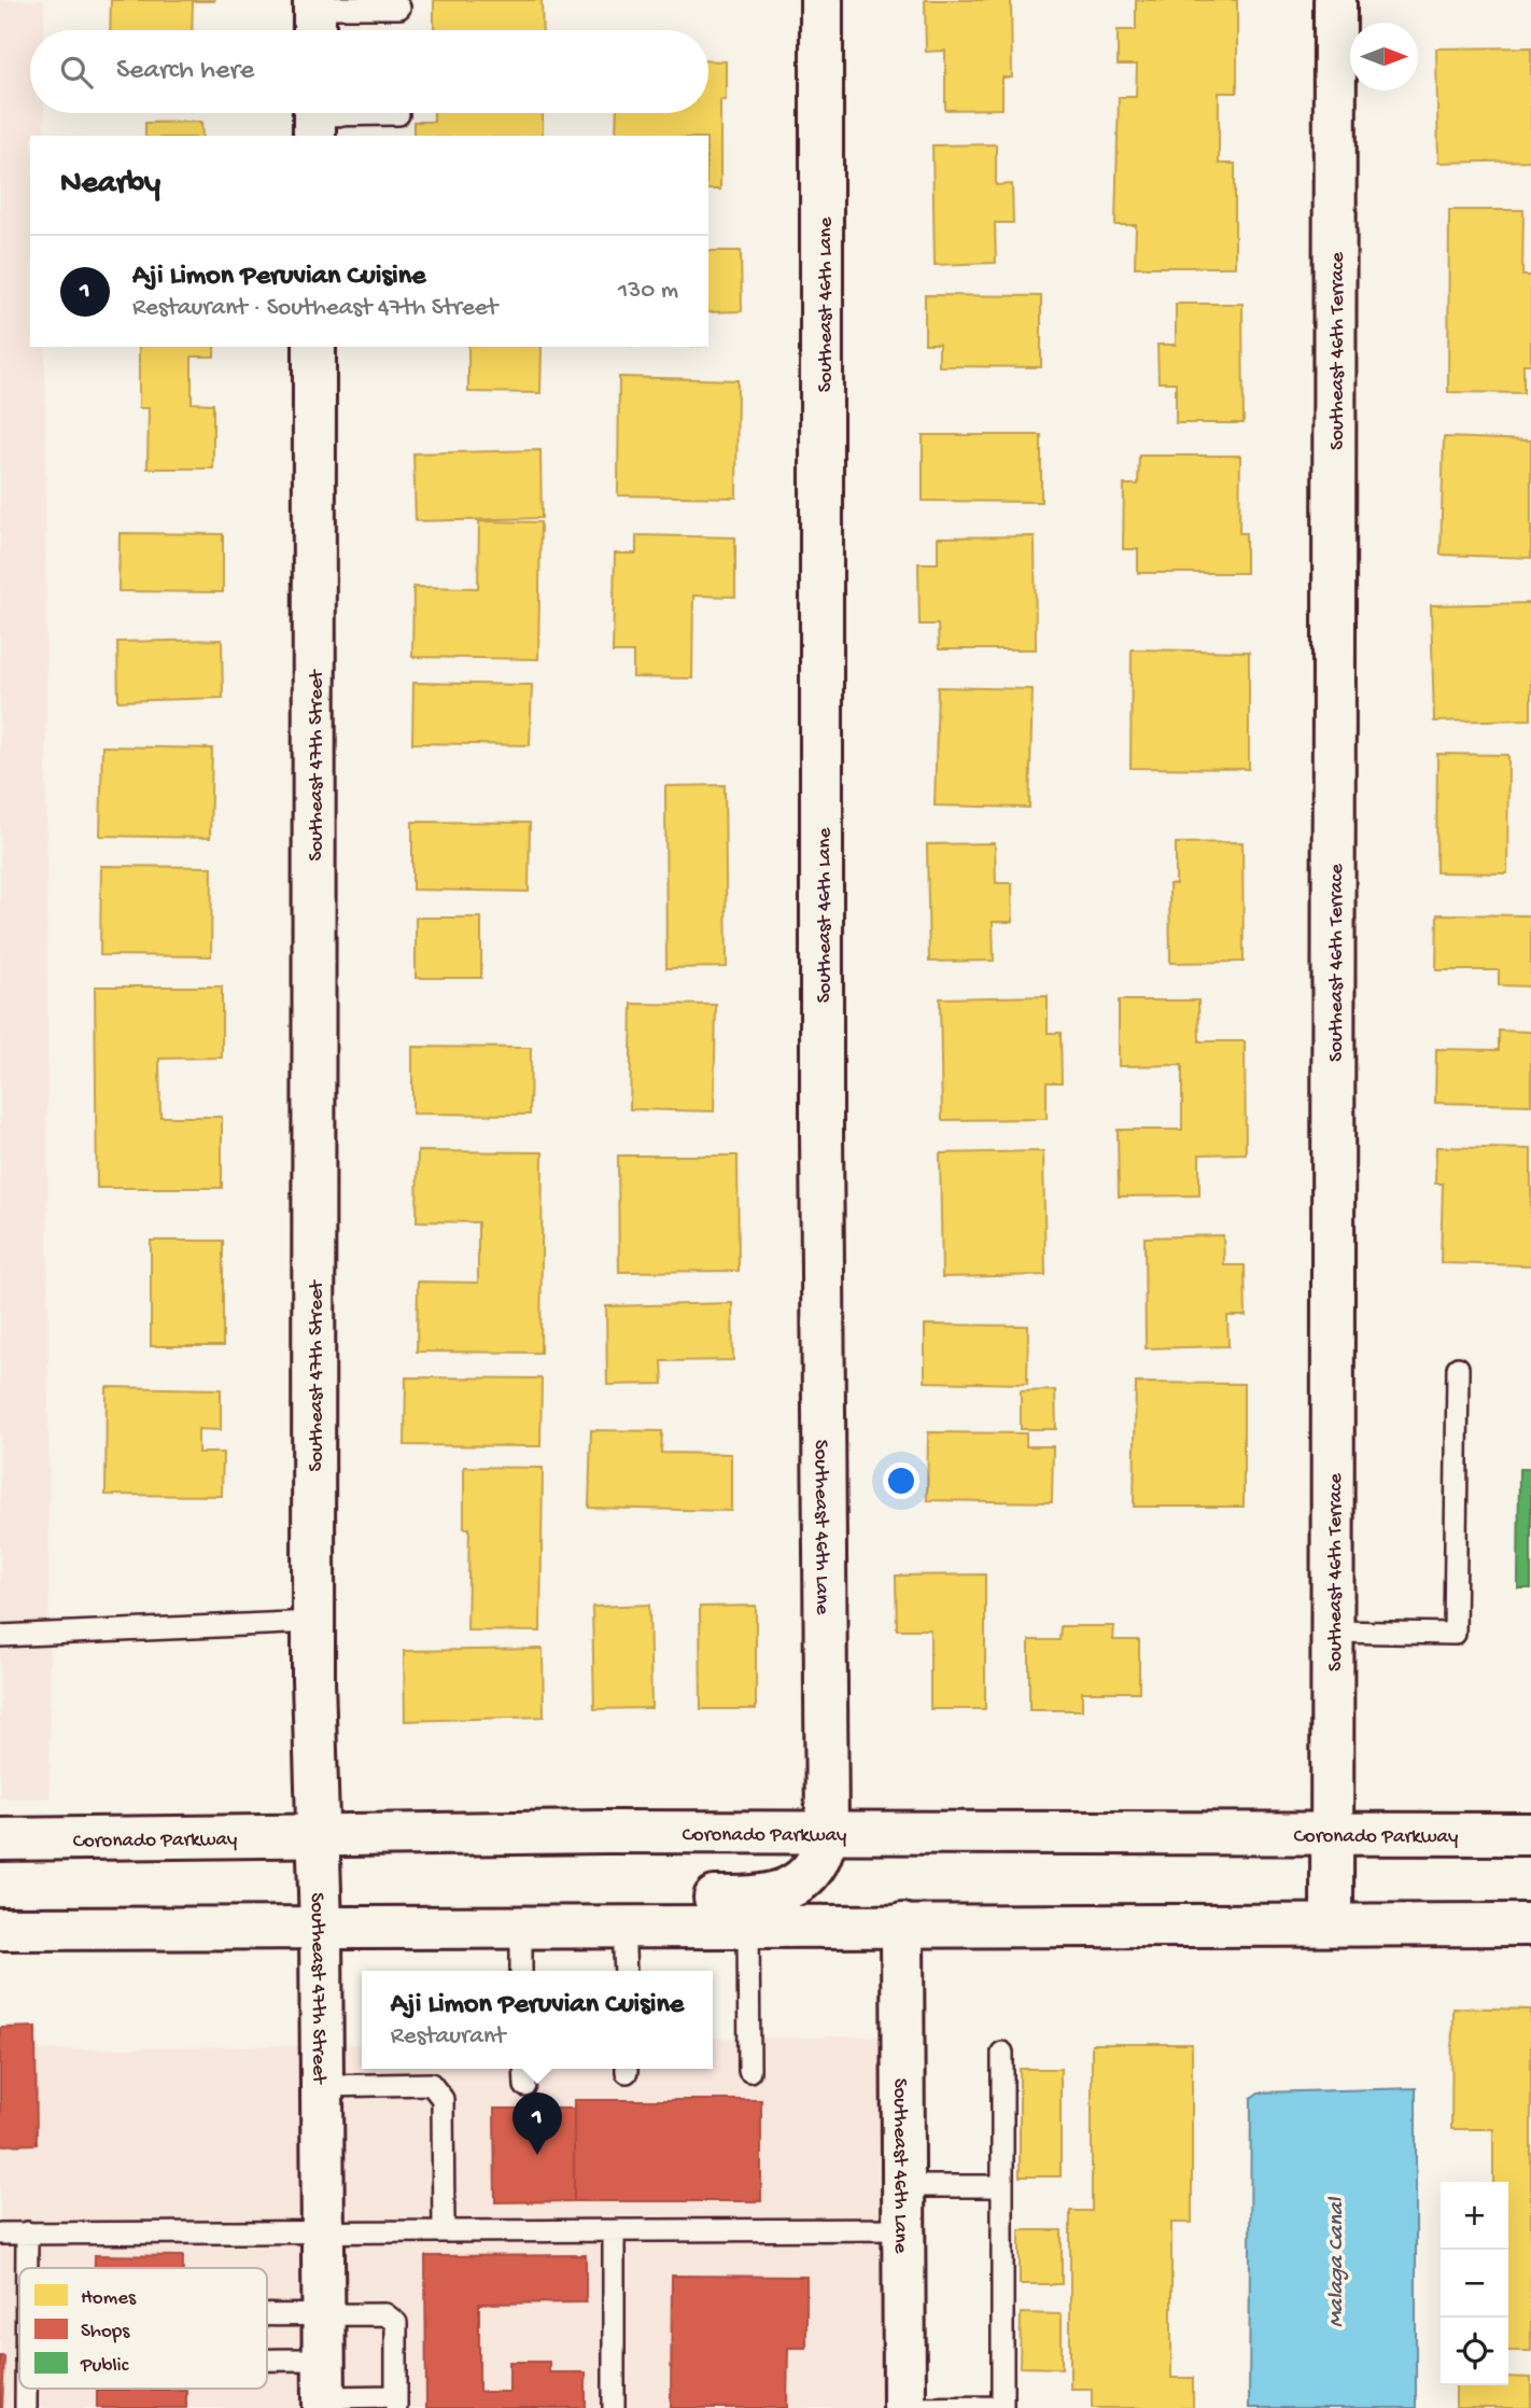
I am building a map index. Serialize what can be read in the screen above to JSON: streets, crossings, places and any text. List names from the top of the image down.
{
  "streets": {
    "street": [
      "Southeast 46th Lane",
      "Southeast 46th Terrace",
      "Southeast 47th Street",
      "Coronado Parkway"
    ]
  },
  "crossings": [
    ["Southeast 46th Lane", "Coronado Parkway"],
    ["Southeast 46th Terrace", "Coronado Parkway"],
    ["Southeast 47th Street", "Coronado Parkway"]
  ],
  "water": ["Malaga Canal"],
  "legend": ["Homes", "Shops", "Public"],
  "north": "right",
  "page": {
    "search": "Search here",
    "heading": "Nearby",
    "list": [
      {
        "mark": "1",
        "name": "Aji Limon Peruvian Cuisine",
        "note": "Restaurant · Southeast 47th Street",
        "value": "130 m"
      }
    ],
    "popup": ["Aji Limon Peruvian Cuisine", "Restaurant"],
    "pins": "1",
    "map_buttons": ["+", "−"]
  }
}
